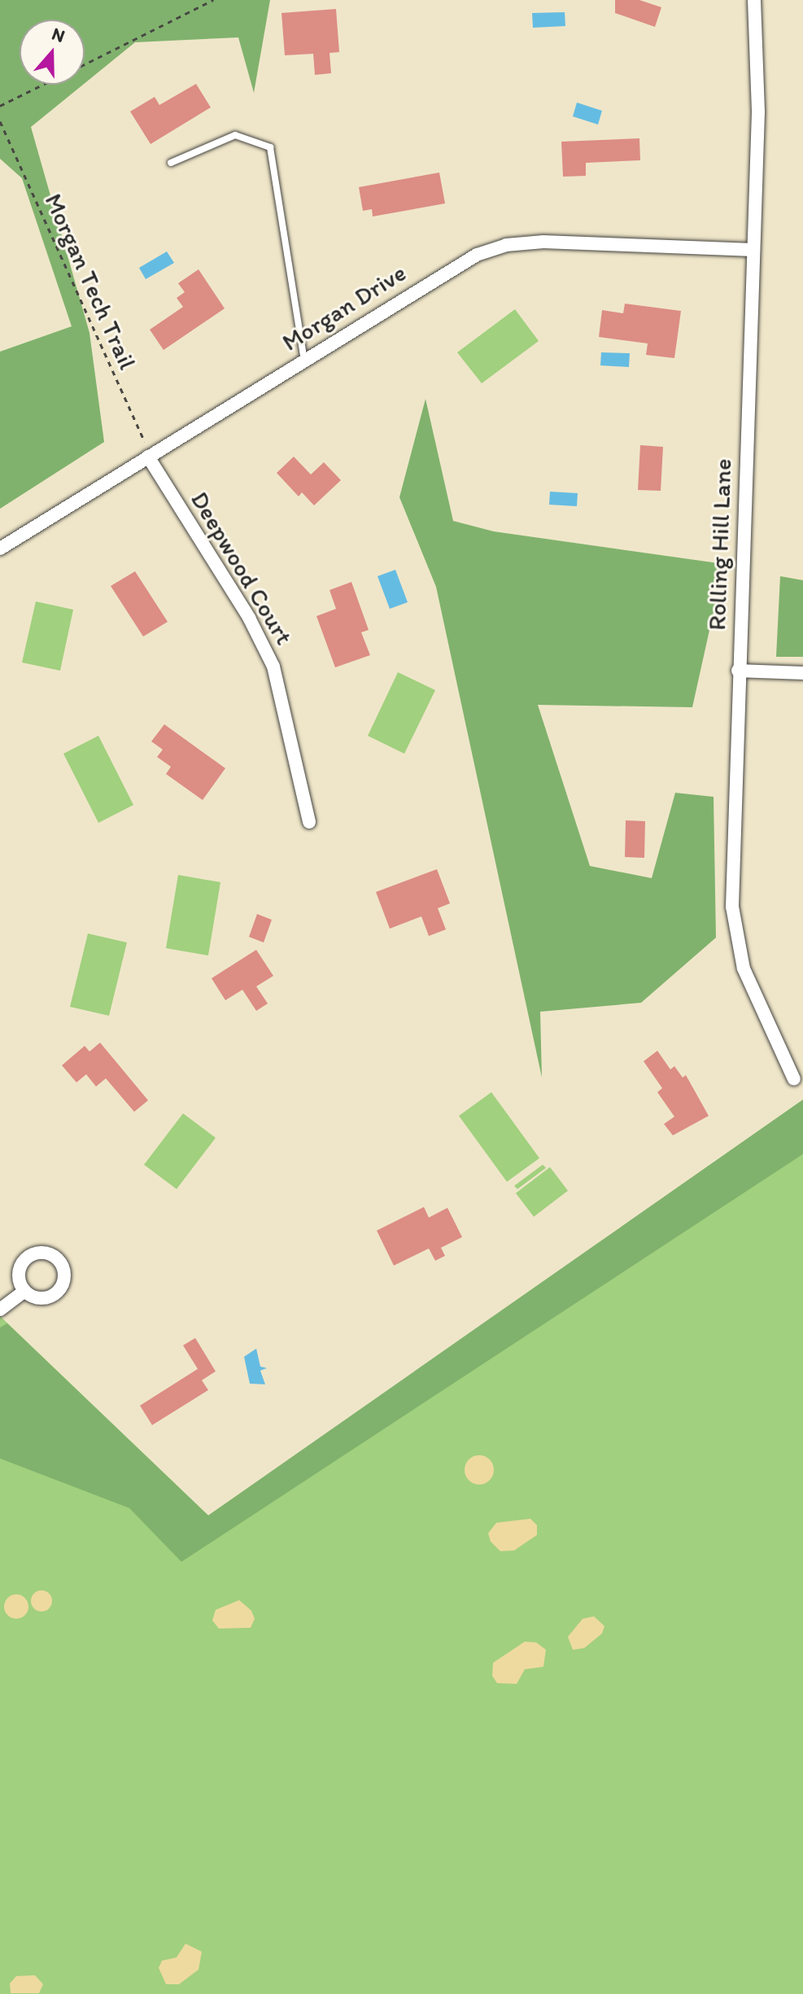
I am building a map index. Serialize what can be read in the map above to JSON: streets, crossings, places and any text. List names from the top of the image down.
{
  "streets": {
    "street": ["Morgan Drive", "Rolling Hill Lane", "Deepwood Court"],
    "path": ["Morgan Tech Trail"]
  },
  "crossings": [
    ["Morgan Tech Trail", "Morgan Drive"],
    ["Morgan Tech Trail", "Deepwood Court"],
    ["Morgan Drive", "Rolling Hill Lane"],
    ["Morgan Drive", "Deepwood Court"]
  ],
  "north": "top"
}
